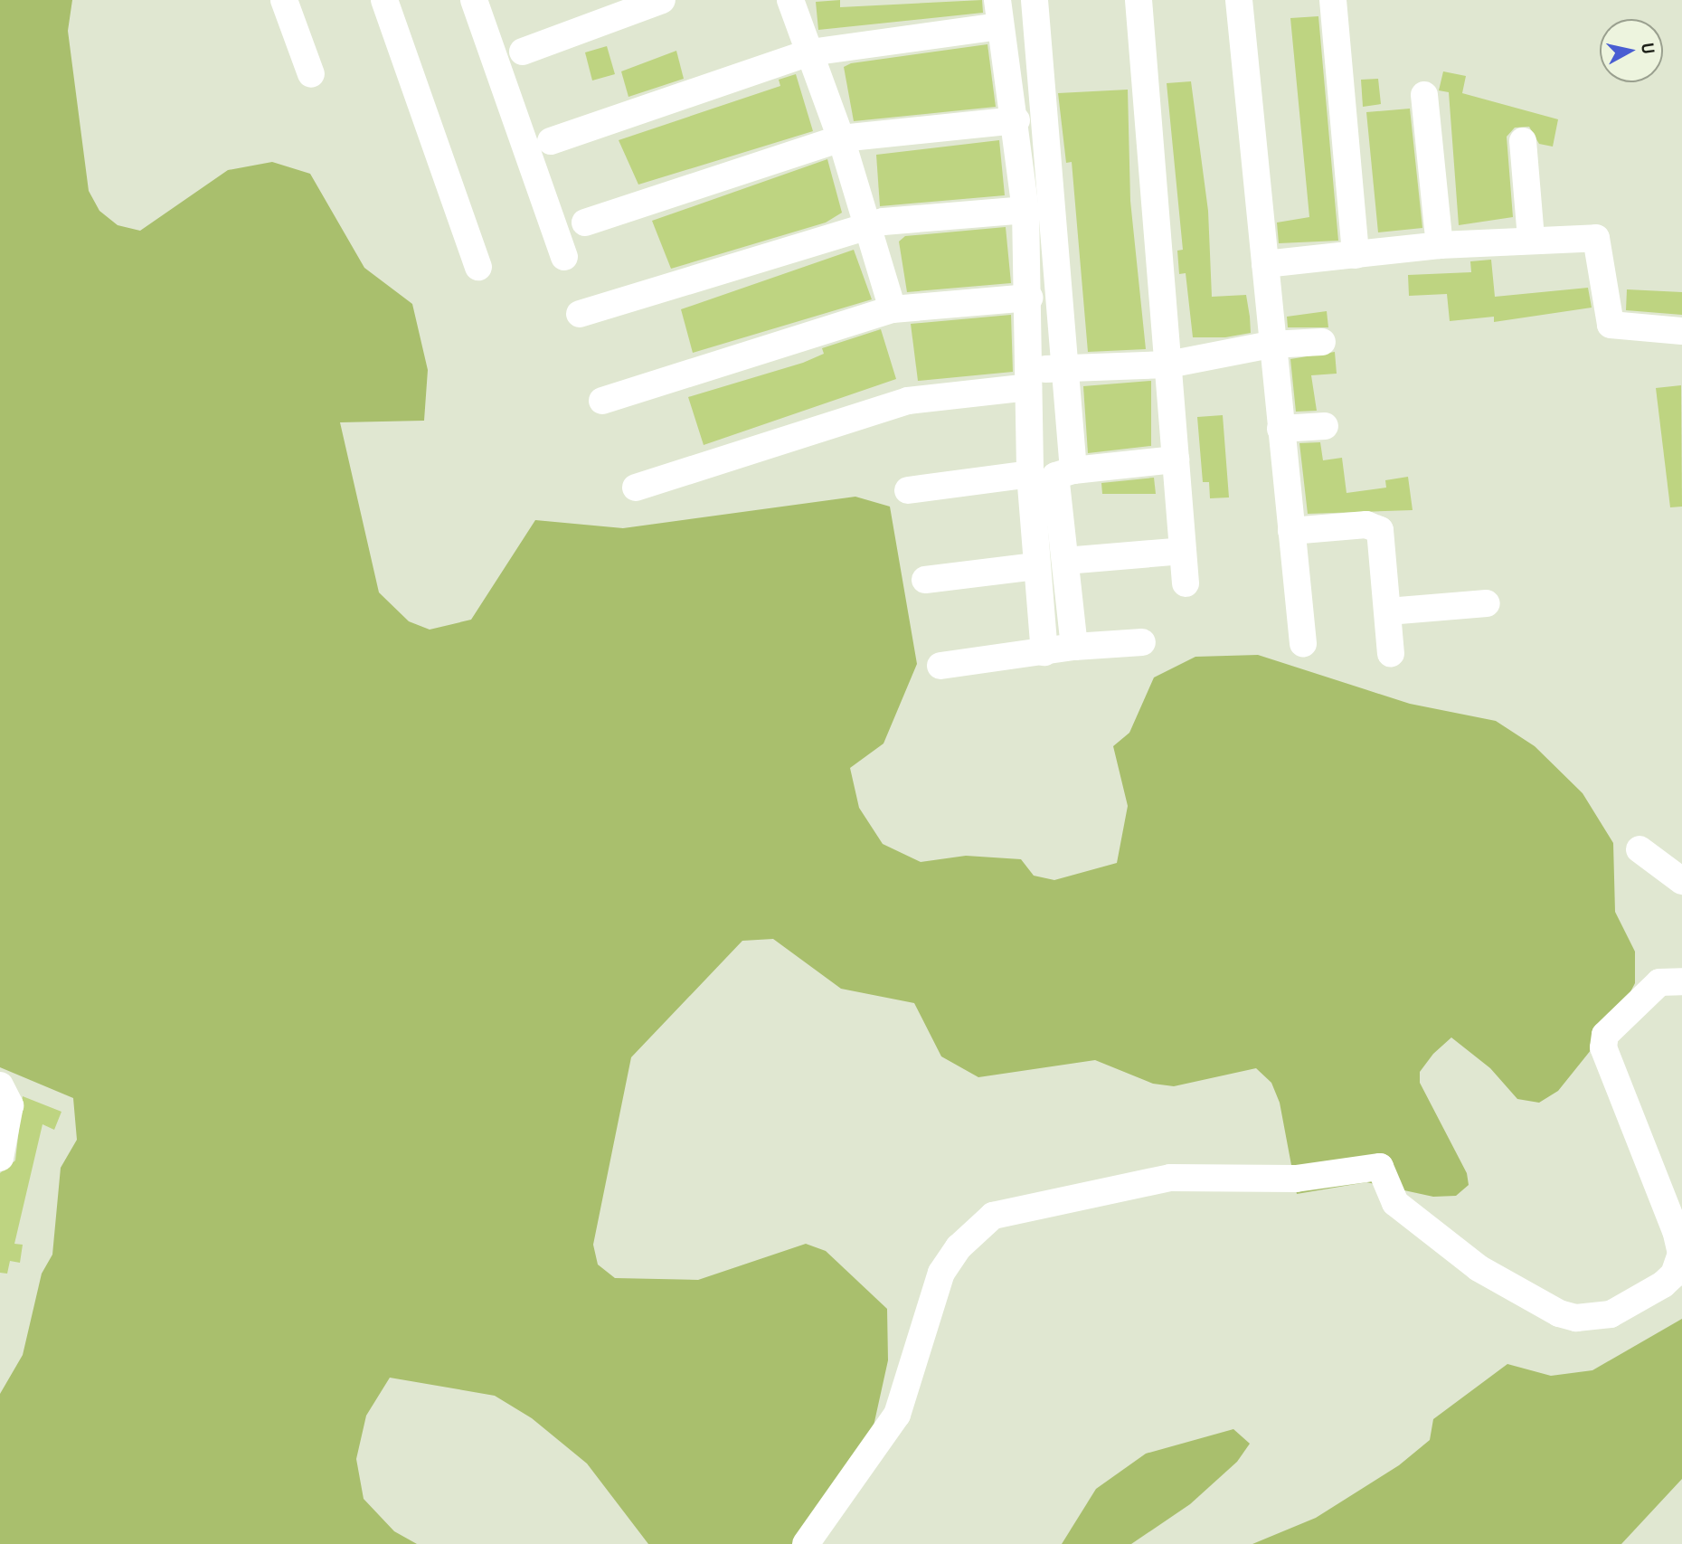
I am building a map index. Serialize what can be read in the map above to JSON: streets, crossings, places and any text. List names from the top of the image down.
{
  "north": "right"
}
